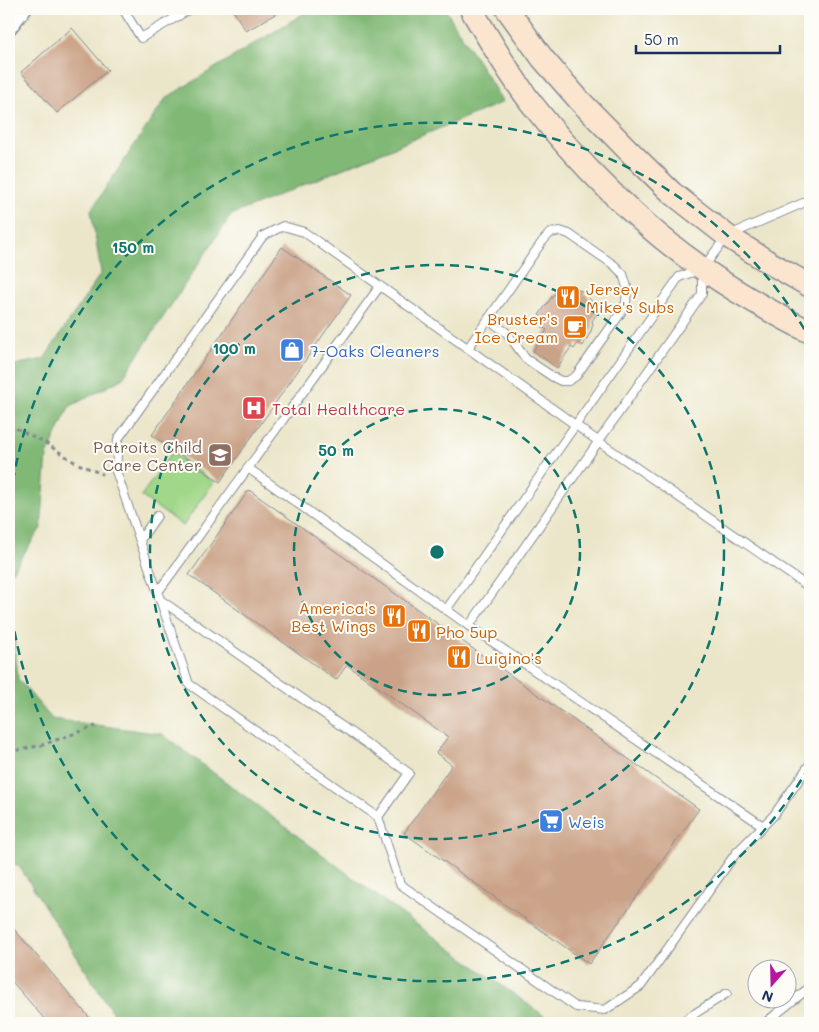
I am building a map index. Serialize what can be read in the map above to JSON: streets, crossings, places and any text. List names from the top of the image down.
{
  "places": {
    "restaurant": [
      "Jersey Mike's Subs",
      "America's Best Wings",
      "Pho 5up",
      "Luigino's"
    ],
    "cafe": ["Bruster's Ice Cream"],
    "shop": ["7-Oaks Cleaners"],
    "hospital": ["Total Healthcare"],
    "school or university": ["Patroits Child Care Center"],
    "supermarket": ["Weis"]
  },
  "scale_bar": "50 m",
  "north": "bottom",
  "rings": ["150 m", "100 m", "50 m"]
}
